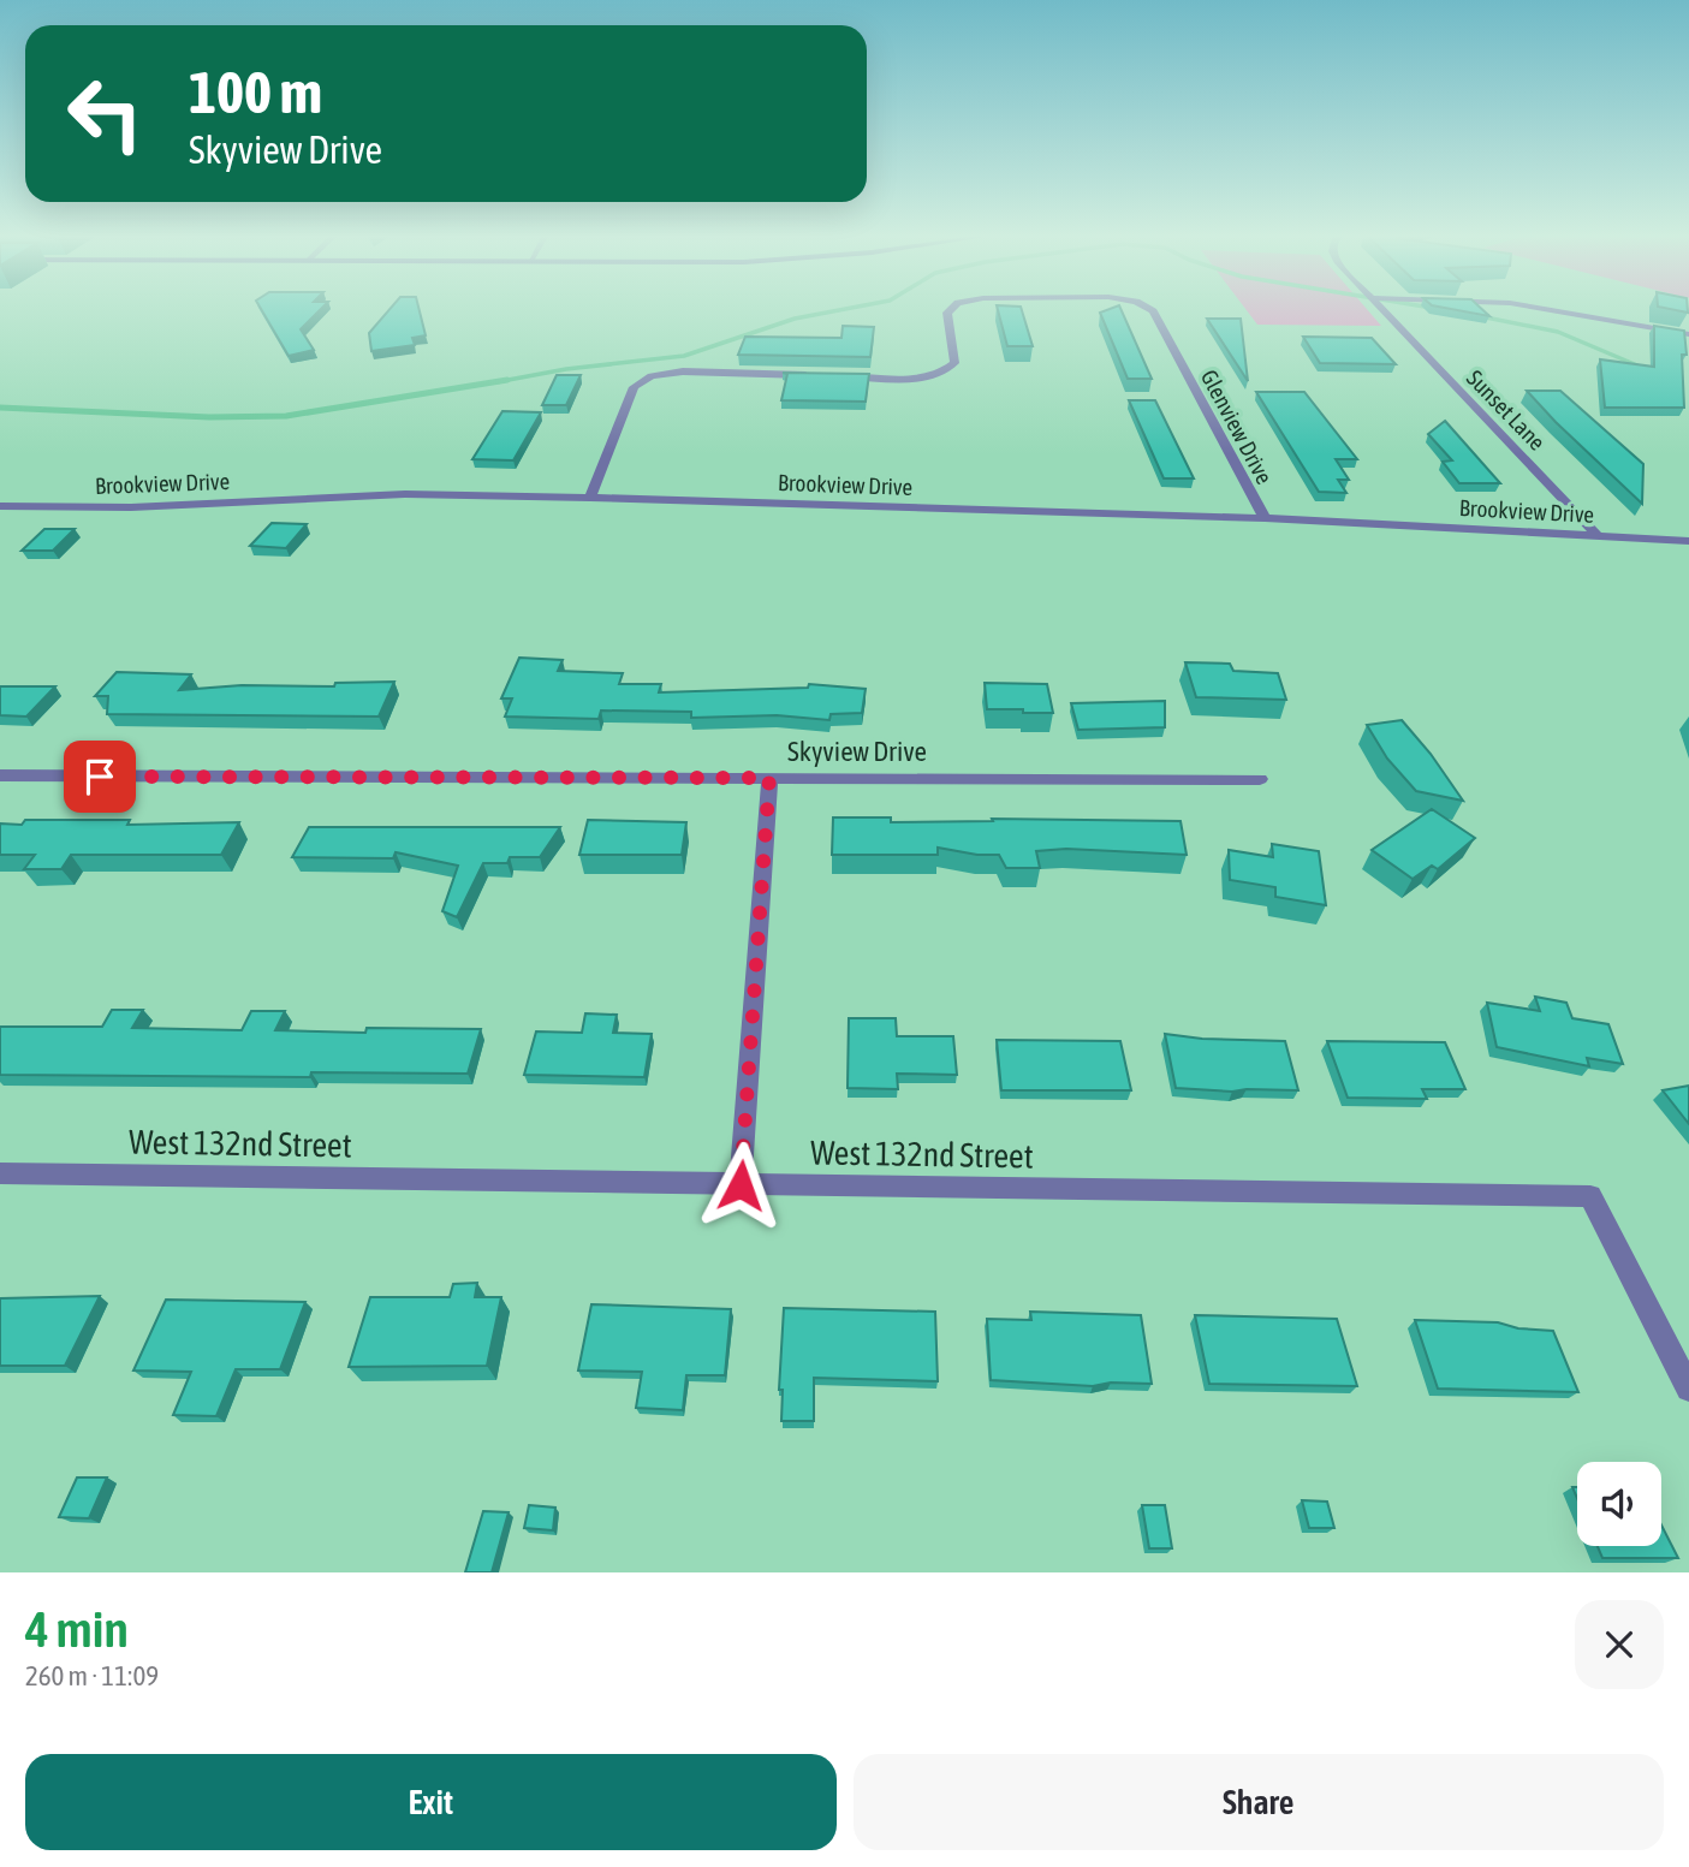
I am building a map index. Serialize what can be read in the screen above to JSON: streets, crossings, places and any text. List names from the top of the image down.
{
  "streets": {
    "street": [
      "Sunset Lane",
      "Glenview Drive",
      "Brookview Drive",
      "Skyview Drive",
      "West 132nd Street"
    ]
  },
  "crossings": [
    ["Sunset Lane", "Brookview Drive"],
    ["Glenview Drive", "Brookview Drive"]
  ],
  "page": {
    "turn": ["100 m", "Skyview Drive"],
    "heading": ["4 min", "260 m · 11:09"],
    "buttons": ["Exit", "Share"]
  }
}
